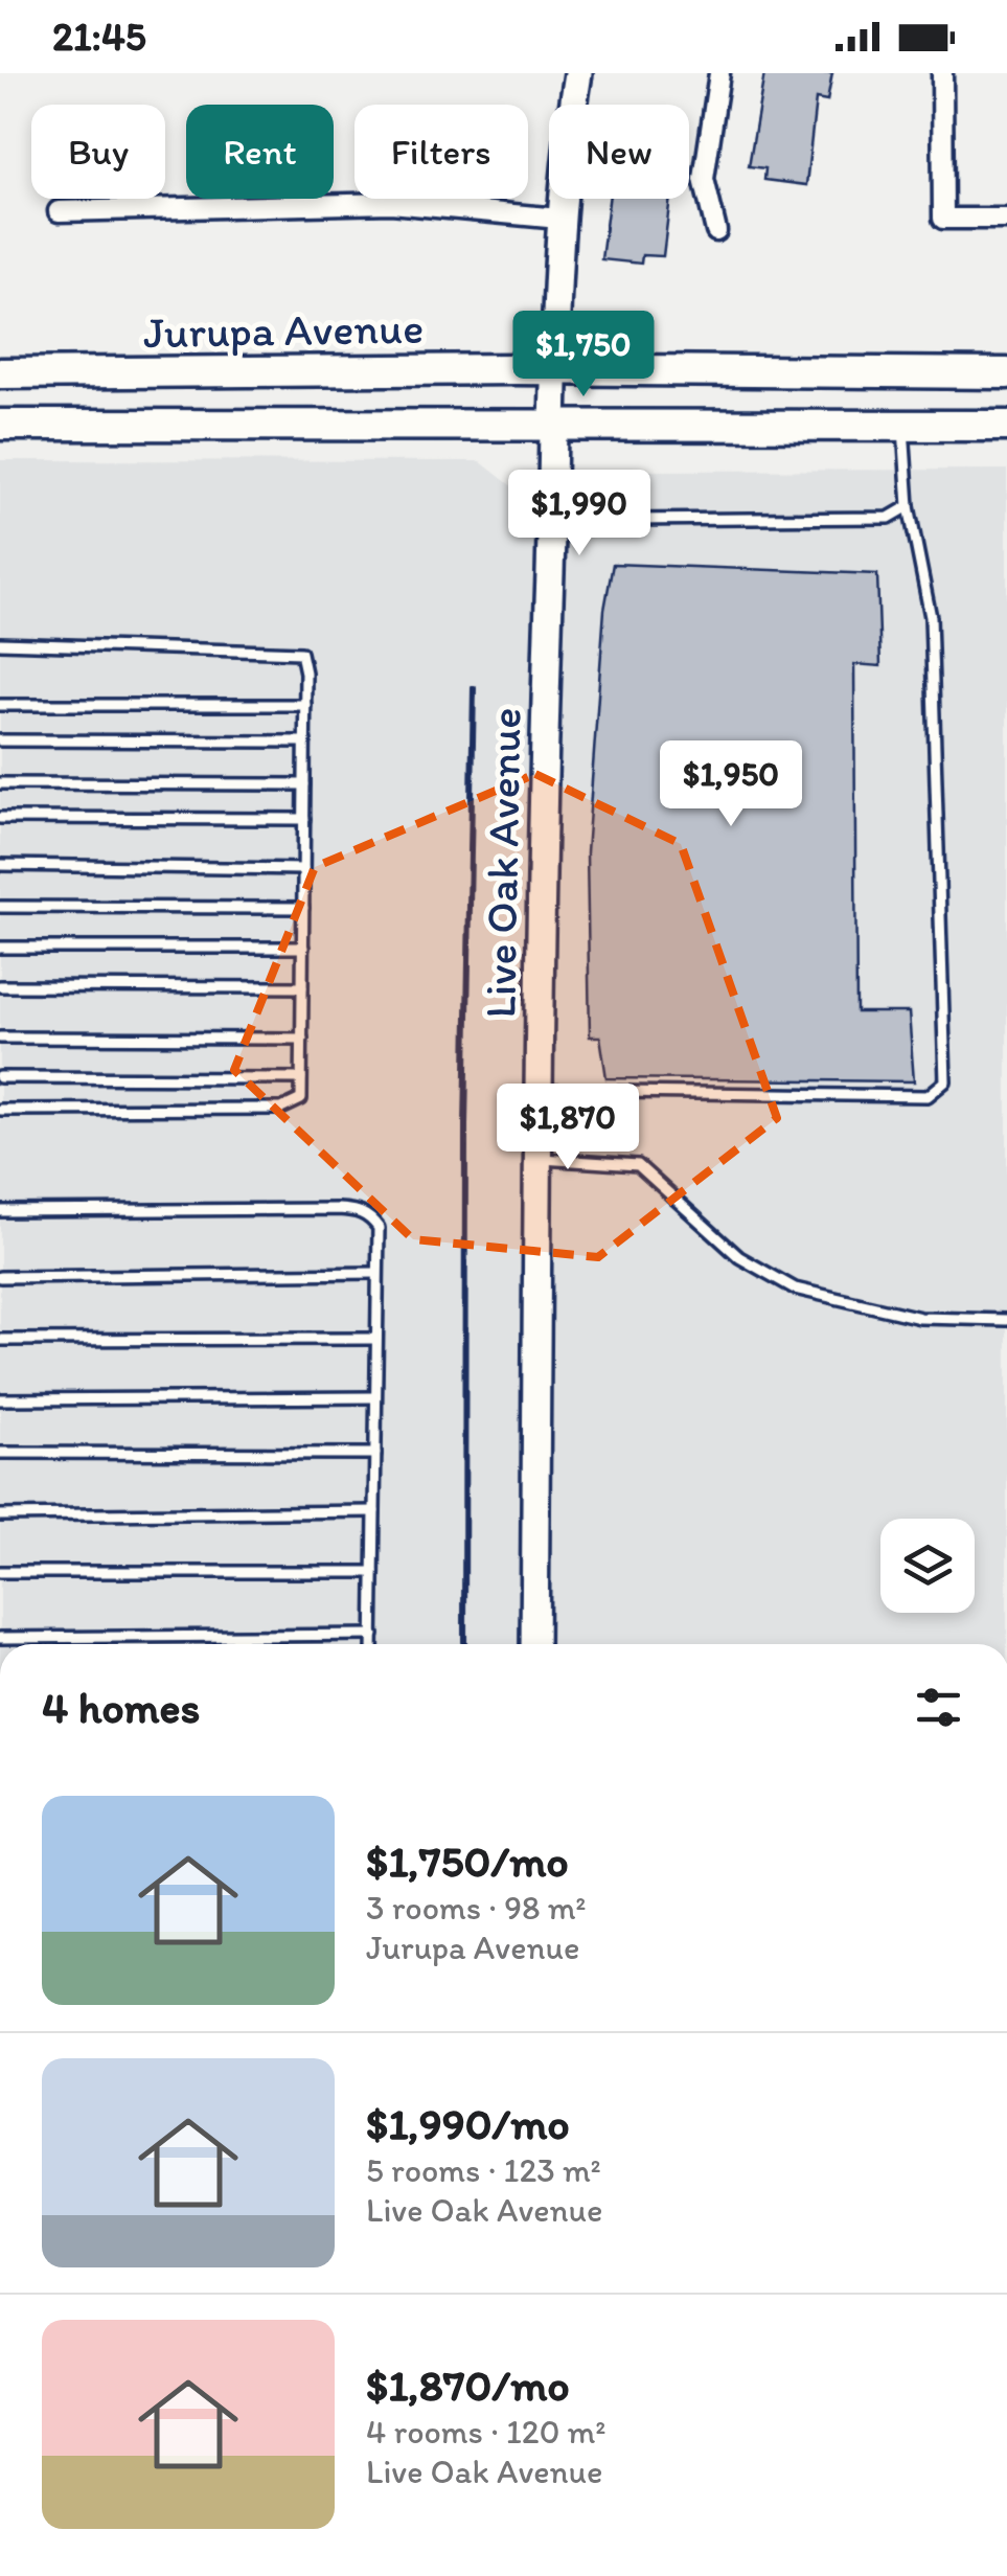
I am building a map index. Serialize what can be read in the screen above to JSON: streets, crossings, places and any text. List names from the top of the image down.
{
  "streets": {
    "main road": ["Jurupa Avenue"],
    "street": ["Live Oak Avenue"]
  },
  "crossings": [
    ["Jurupa Avenue", "Live Oak Avenue"]
  ],
  "page": {
    "status": "21:45",
    "chip": [
      "Buy",
      "Rent",
      "Filters",
      "New"
    ],
    "price": [
      "$1,750",
      "$1,990",
      "$1,950",
      "$1,870"
    ],
    "heading": "4 homes",
    "list": [
      {
        "name": "$1,750/mo",
        "note": "3 rooms · 98 m² · Jurupa Avenue"
      },
      {
        "name": "$1,990/mo",
        "note": "5 rooms · 123 m² · Live Oak Avenue"
      },
      {
        "name": "$1,870/mo",
        "note": "4 rooms · 120 m² · Live Oak Avenue"
      }
    ]
  }
}
